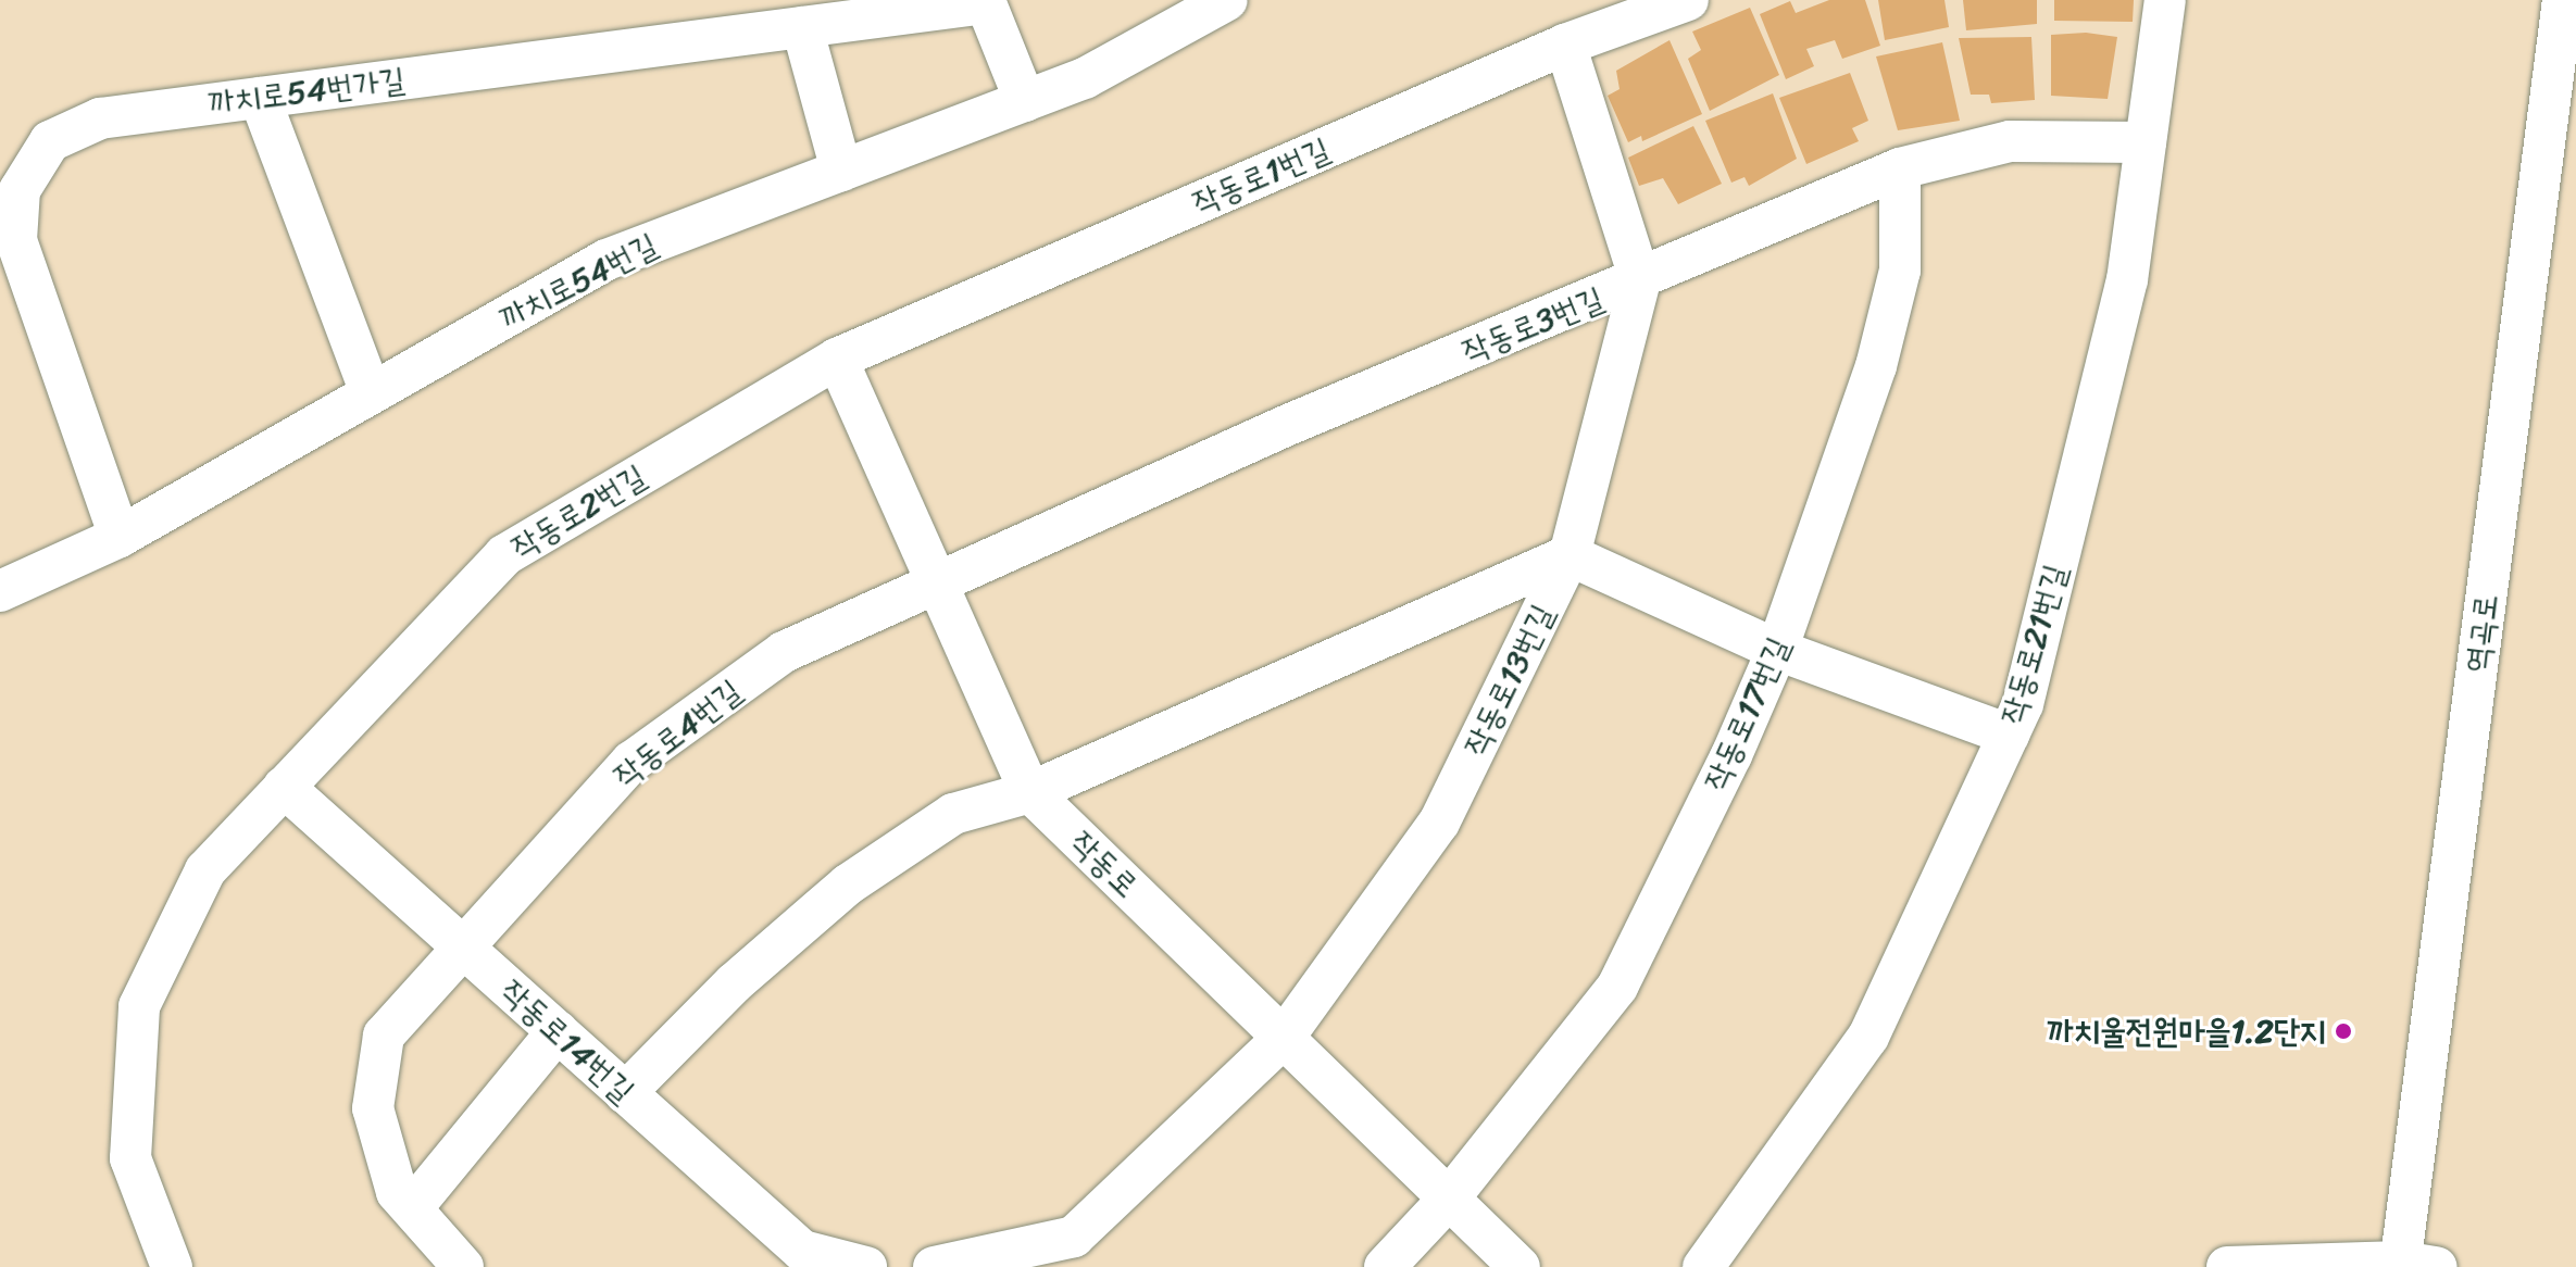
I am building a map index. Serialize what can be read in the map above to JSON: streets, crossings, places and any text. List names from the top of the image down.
{
  "streets": {
    "street": [
      "까치로54번가길",
      "작동로1번길",
      "까치로54번길",
      "작동로3번길",
      "작동로2번길",
      "역곡로",
      "작동로21번길",
      "작동로13번길",
      "작동로17번길",
      "작동로4번길",
      "작동로",
      "작동로14번길"
    ]
  },
  "crossings": [
    ["까치로54번가길", "까치로54번길"],
    ["작동로1번길", "작동로2번길"],
    ["작동로1번길", "작동로"],
    ["작동로3번길", "작동로21번길"],
    ["작동로3번길", "작동로13번길"],
    ["작동로3번길", "작동로17번길"],
    ["작동로3번길", "작동로4번길"],
    ["작동로3번길", "작동로"],
    ["작동로2번길", "작동로"],
    ["작동로2번길", "작동로14번길"],
    ["작동로13번길", "작동로"],
    ["작동로17번길", "작동로"],
    ["작동로4번길", "작동로"],
    ["작동로4번길", "작동로14번길"]
  ],
  "places": ["까치울전원마을1.2단지"]
}
